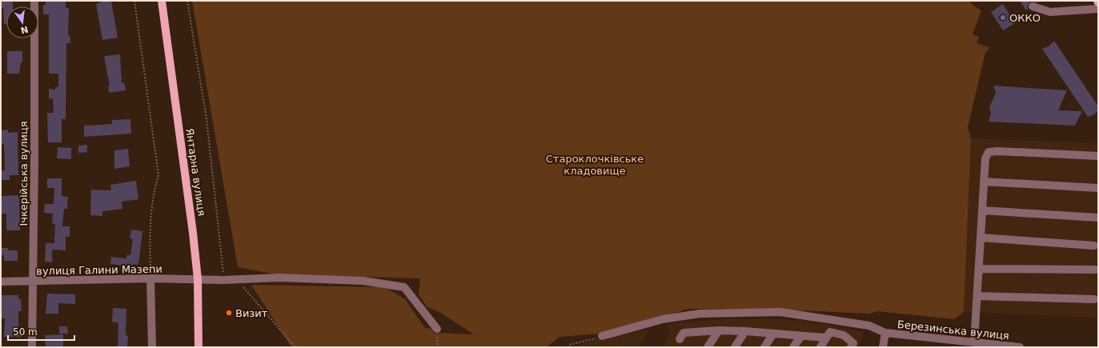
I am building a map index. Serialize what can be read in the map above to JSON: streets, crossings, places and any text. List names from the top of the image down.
{
  "streets": {
    "main road": ["Янтарна вулиця"],
    "street": ["Ічкерійська вулиця", "вулиця Галини Мазепи", "Березинська вулиця"]
  },
  "crossings": [
    ["Янтарна вулиця", "вулиця Галини Мазепи"],
    ["Ічкерійська вулиця", "вулиця Галини Мазепи"]
  ],
  "parks": ["Староклочківське кладовище"],
  "places": ["ОККО", "Визит"],
  "scale_bar": "50 m",
  "north": "bottom"
}
